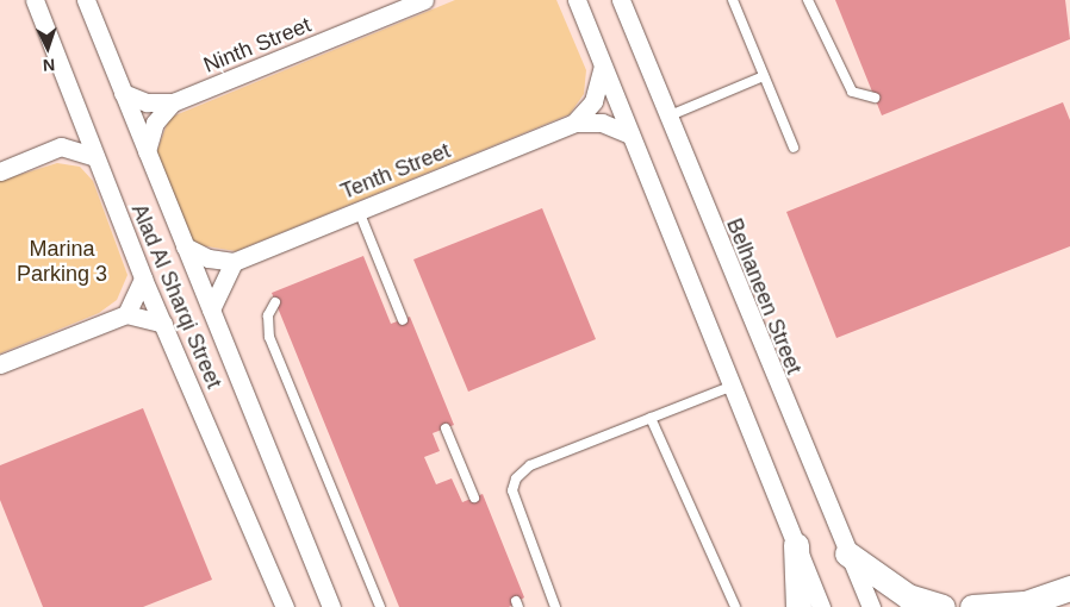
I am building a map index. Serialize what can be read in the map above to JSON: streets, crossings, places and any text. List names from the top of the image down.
{
  "streets": {
    "street": [
      "Ninth Street",
      "Tenth Street",
      "Alad Al Sharqi Street",
      "Belhaneen Street"
    ]
  },
  "crossings": [
    ["Ninth Street", "Alad Al Sharqi Street"]
  ],
  "parks": ["Marina Parking 3"],
  "north": "bottom"
}
